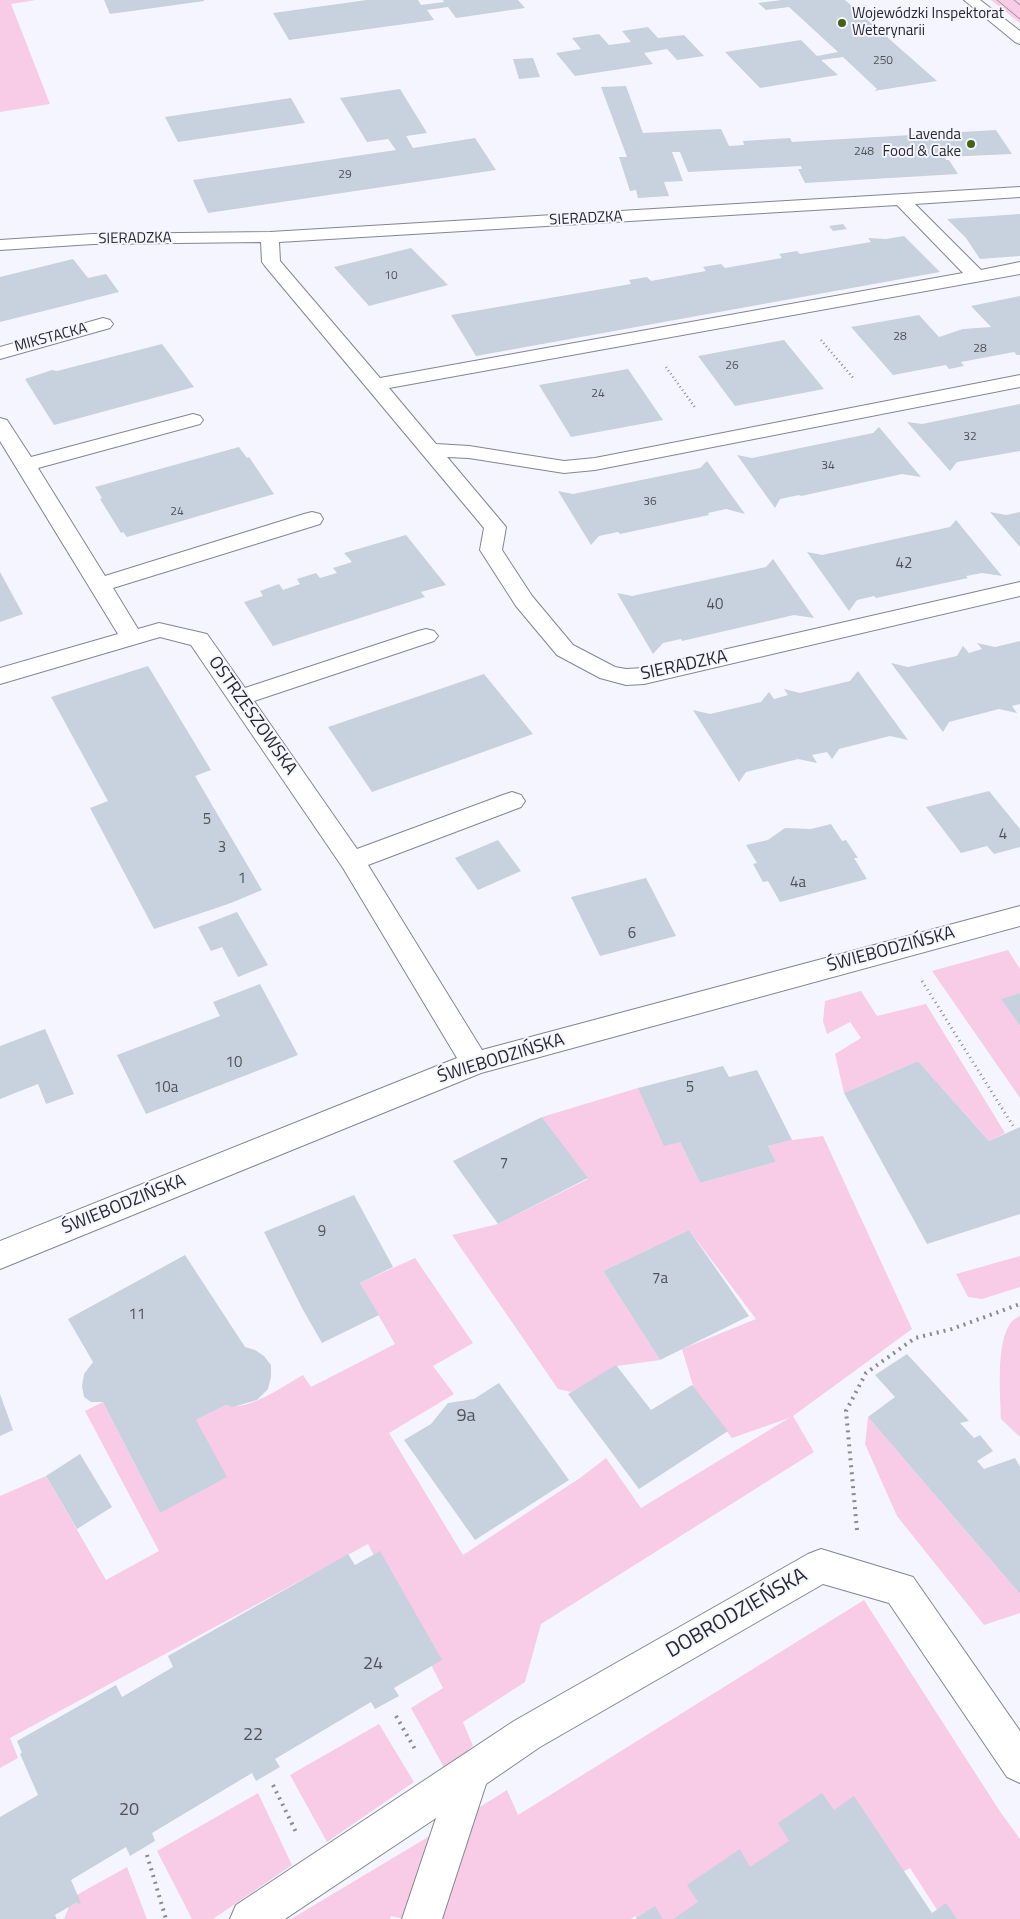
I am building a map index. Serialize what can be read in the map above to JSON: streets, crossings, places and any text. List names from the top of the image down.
{
  "streets": {
    "street": [
      "SIERADZKA",
      "MIKSTACKA",
      "OSTRZESZOWSKA",
      "ŚWIEBODZIŃSKA",
      "DOBRODZIEŃSKA"
    ]
  },
  "crossings": [
    ["OSTRZESZOWSKA", "ŚWIEBODZIŃSKA"]
  ],
  "places": ["Wojewódzki Inspektorat Weterynarii", "Lavenda Food & Cake"],
  "house_numbers": [
    "250",
    "248",
    "29",
    "10",
    "28",
    "28",
    "26",
    "24",
    "32",
    "34",
    "36",
    "24",
    "42",
    "40",
    "5",
    "4",
    "3",
    "1",
    "4a",
    "6",
    "10",
    "10a",
    "5",
    "7",
    "9",
    "7a",
    "11",
    "9a",
    "24",
    "22",
    "20"
  ]
}
